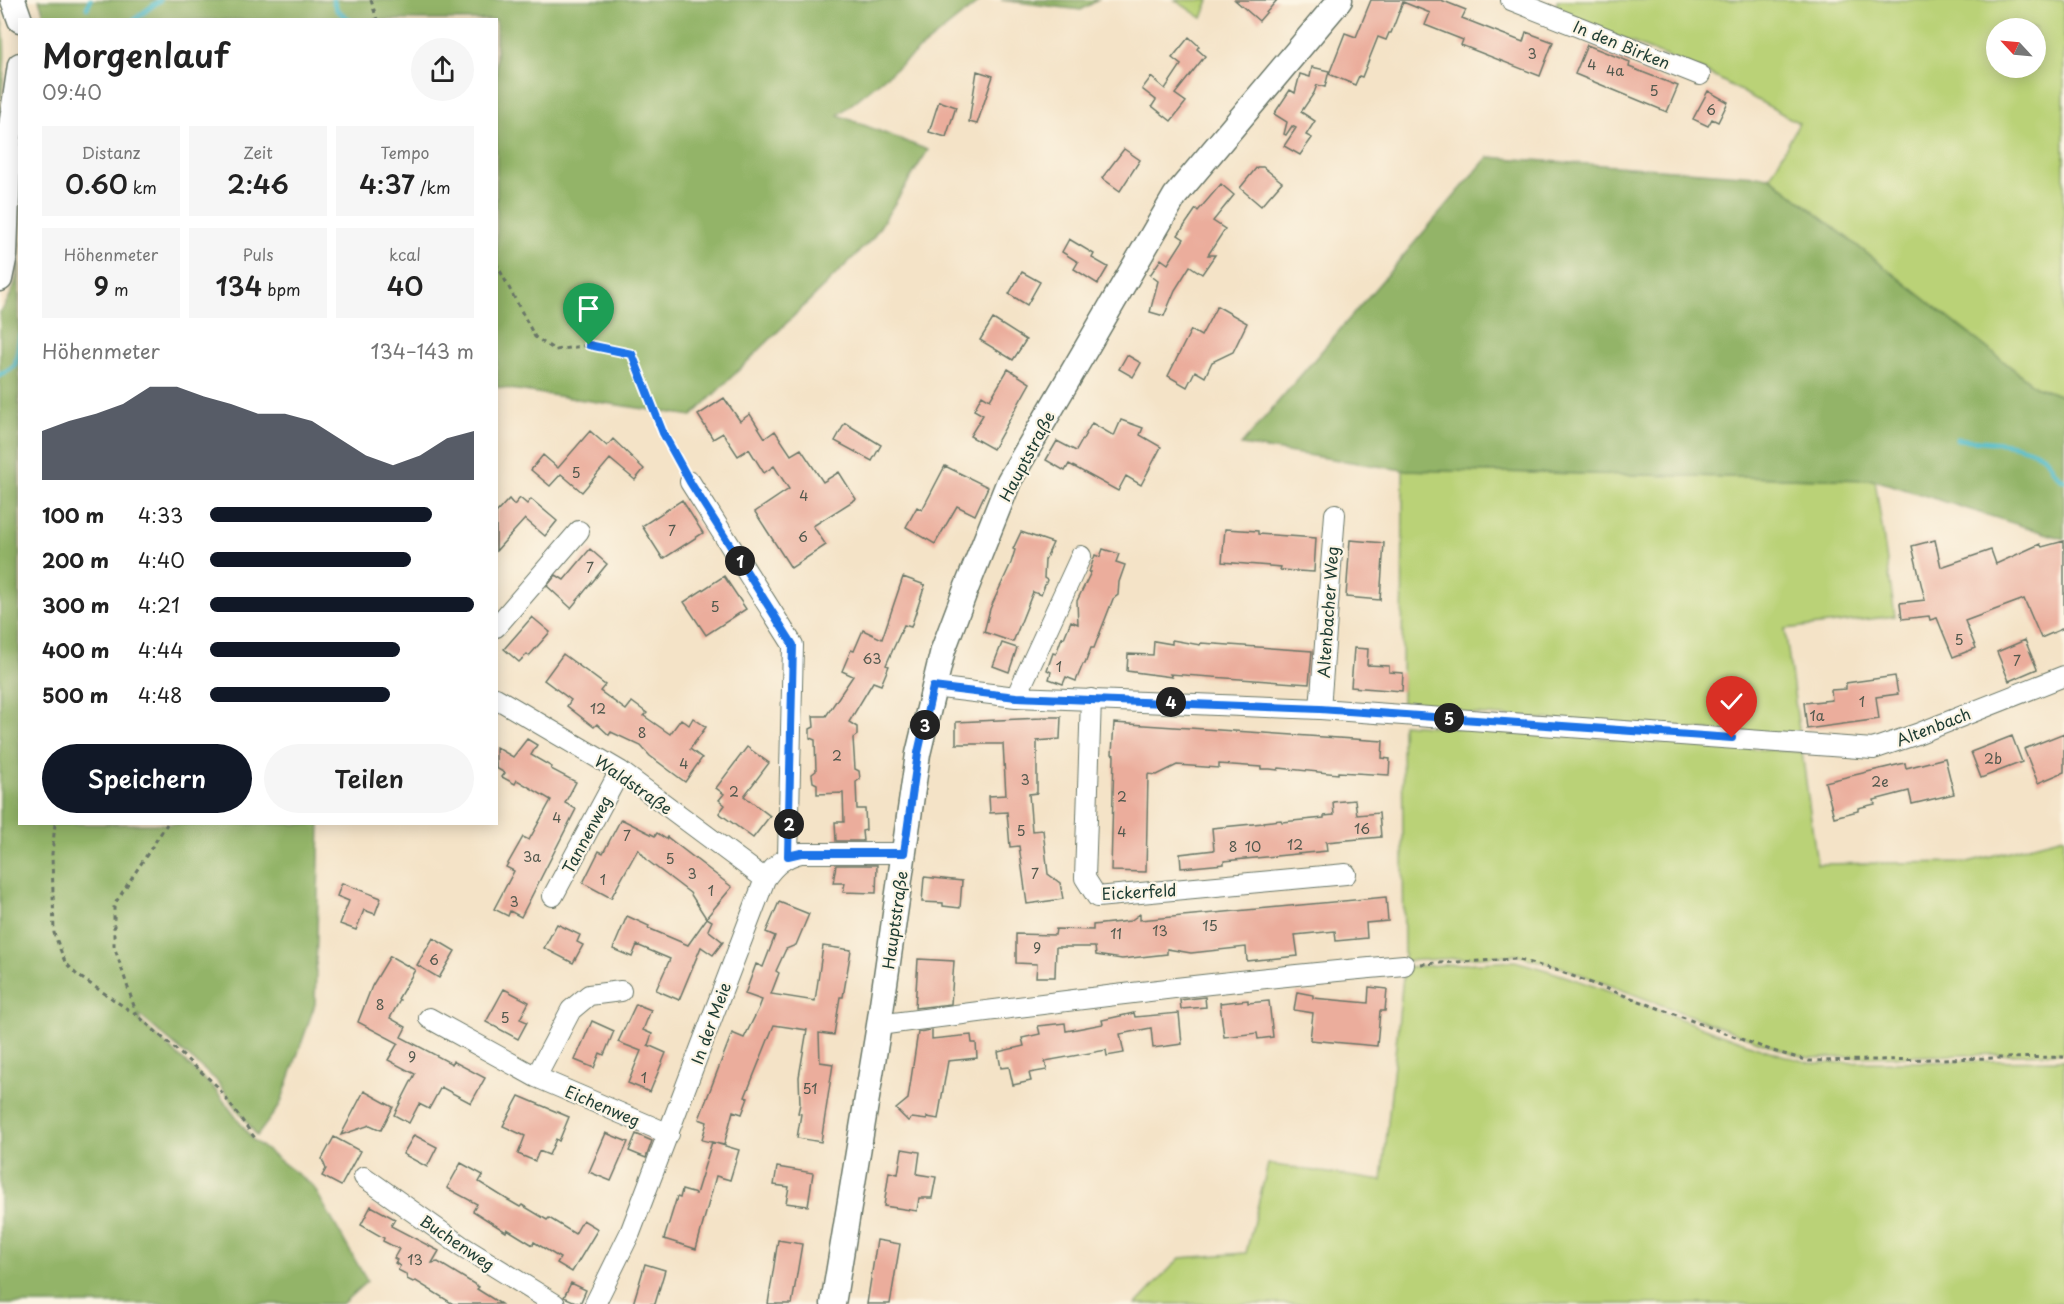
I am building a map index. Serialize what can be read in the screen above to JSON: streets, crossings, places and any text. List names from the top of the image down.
{
  "streets": {
    "main road": ["Hauptstraße"],
    "street": [
      "In den Birken",
      "Altenbacher Weg",
      "Altenbach",
      "Waldstraße",
      "Tannenweg",
      "Eickerfeld",
      "In der Meie",
      "Eichenweg",
      "Buchenweg"
    ]
  },
  "crossings": [
    ["Altenbacher Weg", "Altenbach"],
    ["Waldstraße", "Tannenweg"],
    ["Waldstraße", "In der Meie"],
    ["In der Meie", "Eichenweg"]
  ],
  "house_numbers": [
    "3",
    "4",
    "4a",
    "5",
    "6",
    "5",
    "4",
    "7",
    "6",
    "7",
    "5",
    "5",
    "63",
    "7",
    "1",
    "1",
    "12",
    "1a",
    "8",
    "2",
    "2b",
    "4",
    "3",
    "2e",
    "2",
    "2",
    "4",
    "16",
    "5",
    "4",
    "7",
    "12",
    "8",
    "10",
    "3a",
    "5",
    "3",
    "7",
    "1",
    "1",
    "3",
    "15",
    "13",
    "11",
    "9",
    "6",
    "8",
    "5",
    "9",
    "1",
    "51",
    "13"
  ],
  "north": "top left",
  "page": {
    "heading": ["Morgenlauf", "09:40"],
    "stats": [
      ["Distanz", "0.60 km"],
      ["Zeit", "2:46"],
      ["Tempo", "4:37 /km"],
      ["Höhenmeter", "9 m"],
      ["Puls", "134 bpm"],
      ["kcal", "40"]
    ],
    "chart": ["Höhenmeter", "134–143 m"],
    "list": [
      {
        "name": "100 m",
        "note": "4:33"
      },
      {
        "name": "200 m",
        "note": "4:40"
      },
      {
        "name": "300 m",
        "note": "4:21"
      },
      {
        "name": "400 m",
        "note": "4:44"
      },
      {
        "name": "500 m",
        "note": "4:48"
      }
    ],
    "pins": [
      "1",
      "4",
      "5",
      "3",
      "2"
    ],
    "buttons": ["Speichern", "Teilen"]
  }
}
